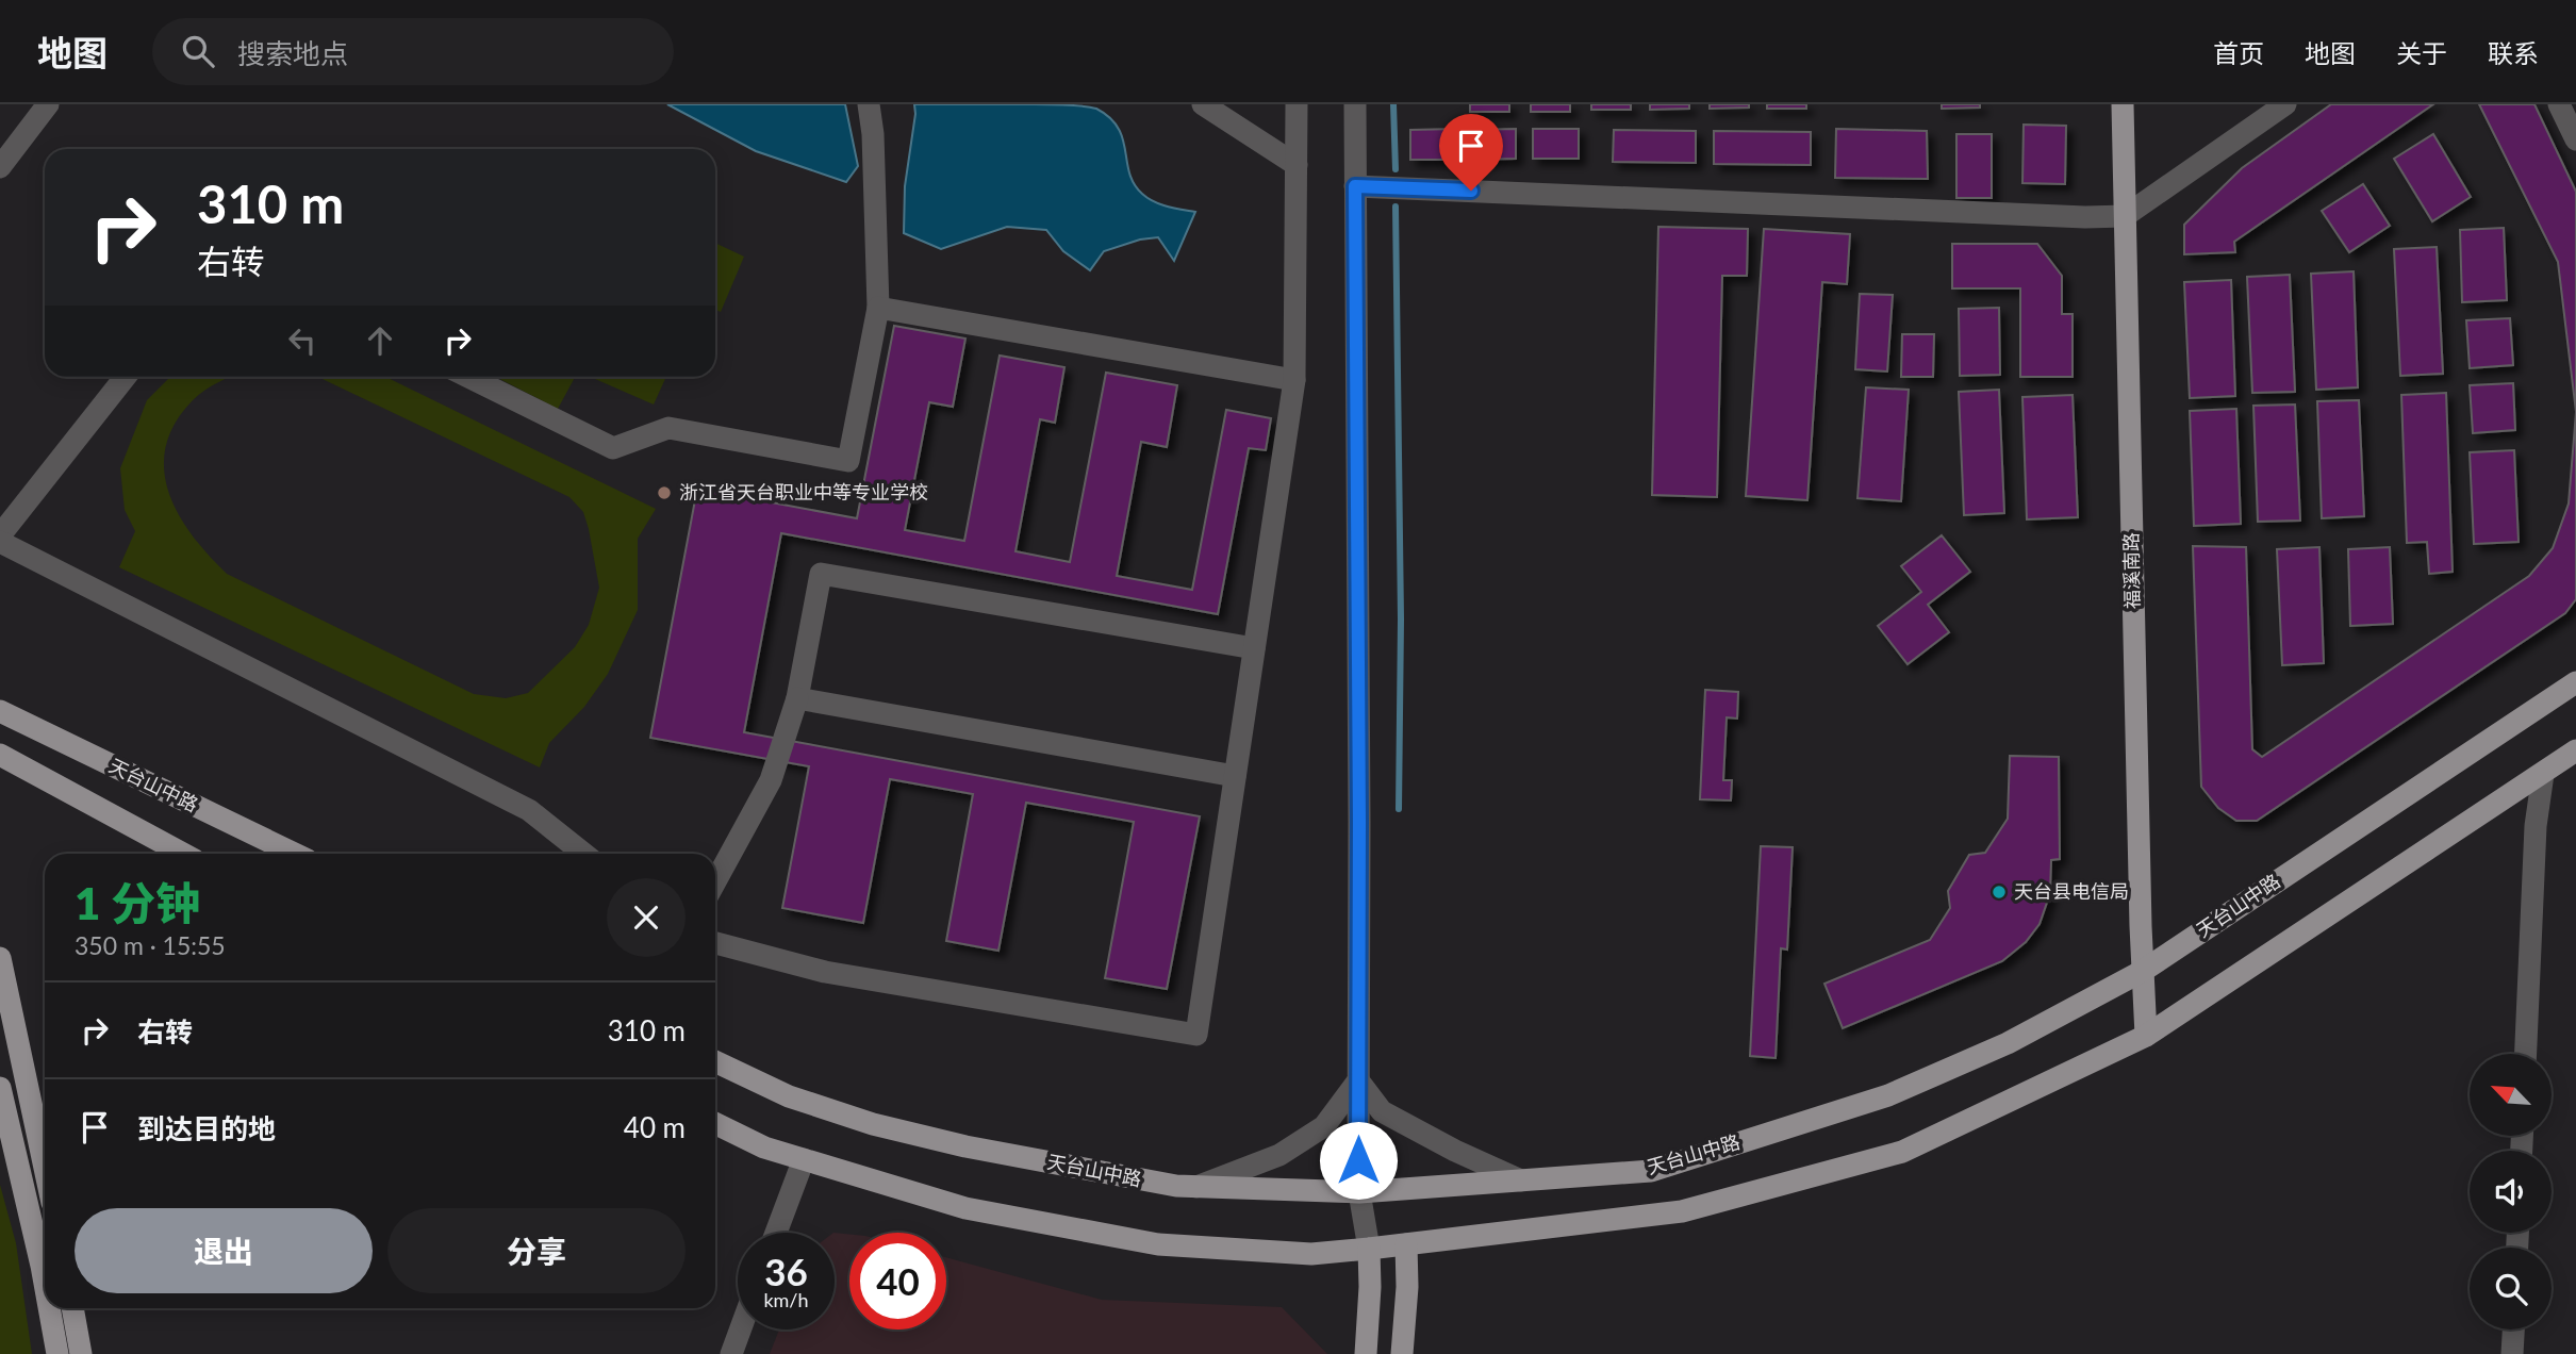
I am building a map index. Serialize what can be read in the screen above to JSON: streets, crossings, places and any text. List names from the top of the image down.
{
  "streets": {
    "main road": ["福溪南路", "天台山中路"]
  },
  "crossings": [
    ["福溪南路", "天台山中路"]
  ],
  "places": ["浙江省天台职业中等专业学校", "天台县电信局"],
  "north": "top left",
  "page": {
    "header": "地图",
    "search": "搜索地点",
    "nav": [
      "首页",
      "地图",
      "关于",
      "联系"
    ],
    "turn": ["310 m", "右转"],
    "heading": ["1 分钟", "350 m · 15:55"],
    "list": [
      {
        "name": "右转",
        "value": "310 m"
      },
      {
        "name": "到达目的地",
        "value": "40 m"
      }
    ],
    "buttons": ["退出", "分享"],
    "speed": "36 km/h",
    "limit": "40"
  }
}
